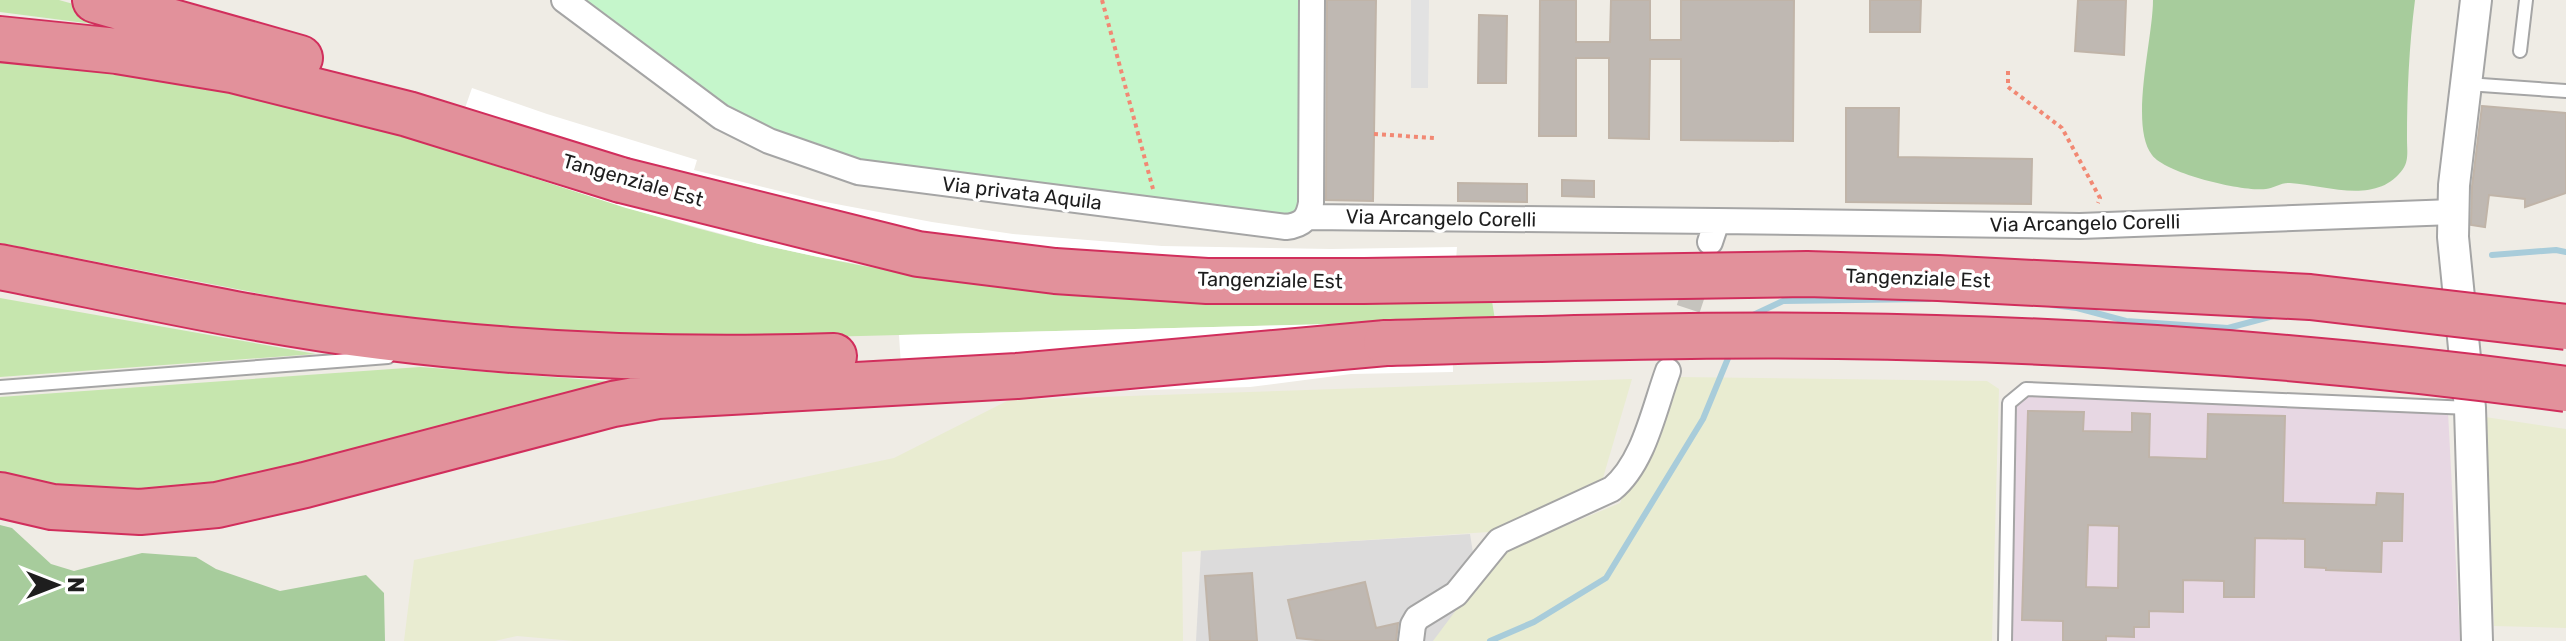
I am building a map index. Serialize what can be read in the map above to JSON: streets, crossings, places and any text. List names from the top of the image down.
{
  "streets": {
    "highway": ["Tangenziale Est"],
    "street": ["Via privata Aquila", "Via Arcangelo Corelli"]
  },
  "crossings": [
    ["Via privata Aquila", "Via Arcangelo Corelli"]
  ],
  "north": "right"
}
